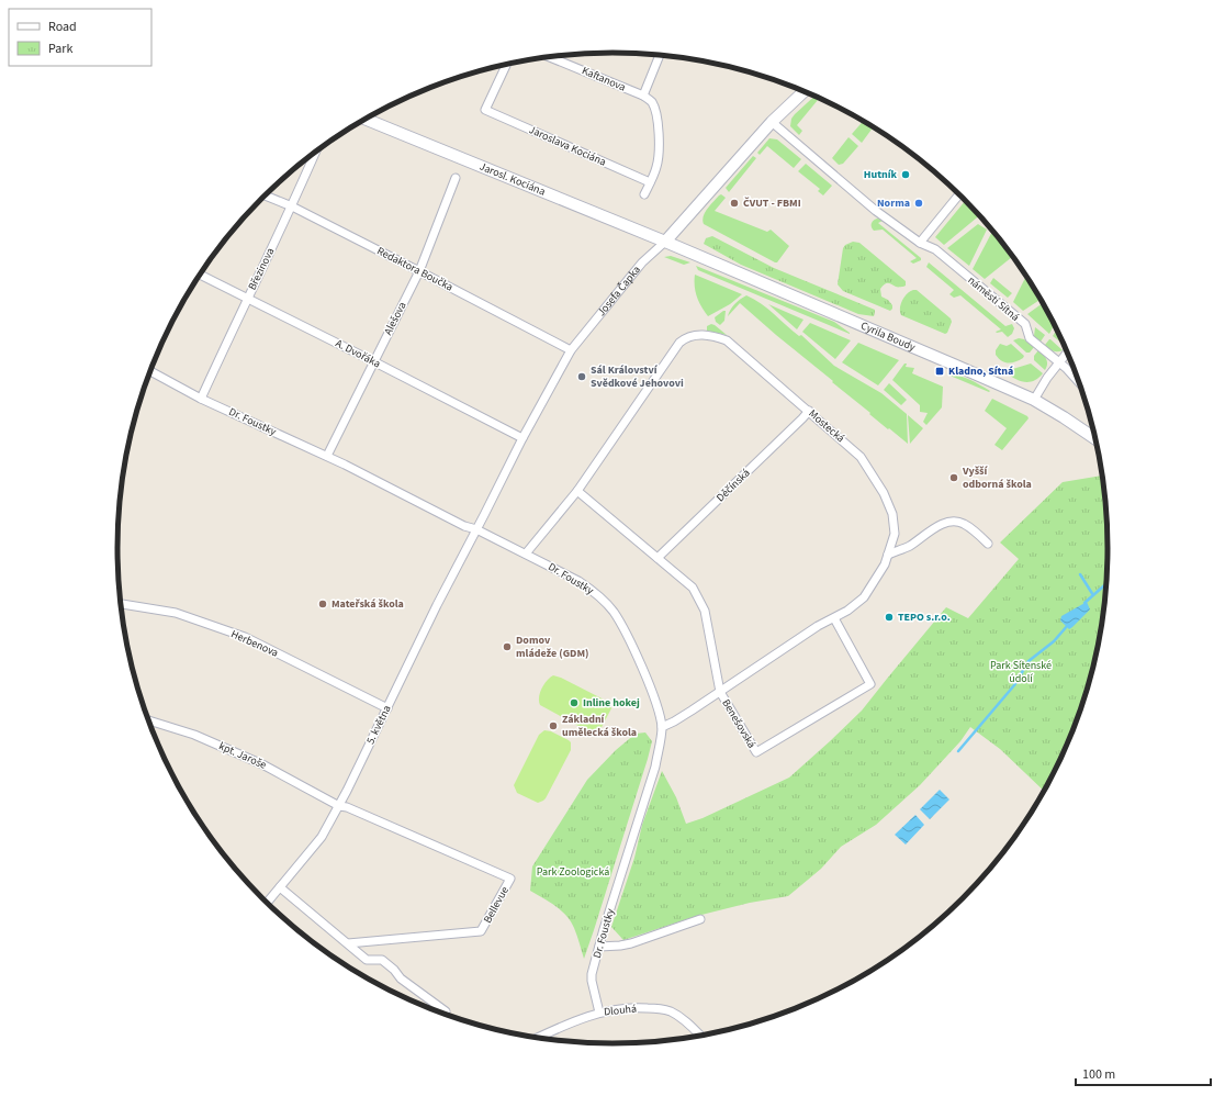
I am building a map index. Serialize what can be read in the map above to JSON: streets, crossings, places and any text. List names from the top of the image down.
{
  "streets": {
    "street": [
      "Kaftanova",
      "Jaroslava Kociána",
      "Jarosl. Kociána",
      "Březinova",
      "Redaktora Boučka",
      "Josefa Čapka",
      "náměstí Sítná",
      "Alešova",
      "Cyrila Boudy",
      "A. Dvořáka",
      "Dr. Foustky",
      "Mostecká",
      "Děčínská",
      "Herbenova",
      "Benešovská",
      "5. května",
      "kpt. Jaroše",
      "Bellevue",
      "Dlouhá"
    ]
  },
  "crossings": [
    ["Jarosl. Kociána", "Josefa Čapka"],
    ["Jarosl. Kociána", "Cyrila Boudy"],
    ["Březinova", "Redaktora Boučka"],
    ["Březinova", "A. Dvořáka"],
    ["Březinova", "Dr. Foustky"],
    ["Redaktora Boučka", "Josefa Čapka"],
    ["Redaktora Boučka", "Alešova"],
    ["Josefa Čapka", "náměstí Sítná"],
    ["Josefa Čapka", "Cyrila Boudy"],
    ["Josefa Čapka", "A. Dvořáka"],
    ["Josefa Čapka", "Dr. Foustky"],
    ["Josefa Čapka", "5. května"],
    ["Alešova", "A. Dvořáka"],
    ["Alešova", "Dr. Foustky"],
    ["Dr. Foustky", "Mostecká"],
    ["Dr. Foustky", "5. května"],
    ["Dr. Foustky", "Dlouhá"],
    ["Mostecká", "Děčínská"],
    ["Mostecká", "Benešovská"],
    ["Děčínská", "Benešovská"],
    ["Herbenova", "5. května"],
    ["5. května", "kpt. Jaroše"],
    ["5. května", "Bellevue"],
    ["kpt. Jaroše", "Bellevue"]
  ],
  "parks": ["Park Sítenské údolí", "Park Zoologická"],
  "places": {
    "other": [
      "Hutník",
      "ČVUT - FBMI",
      "Norma",
      "Sál Království Svědkové Jehovovi",
      "Vyšší odborná škola",
      "Mateřská škola",
      "TEPO s.r.o.",
      "Domov mládeže (GDM)",
      "Inline hokej",
      "Základní umělecká škola"
    ],
    "transit": ["Kladno, Sítná"]
  },
  "legend": ["Road", "Park"],
  "scale_bar": "100 m"
}
